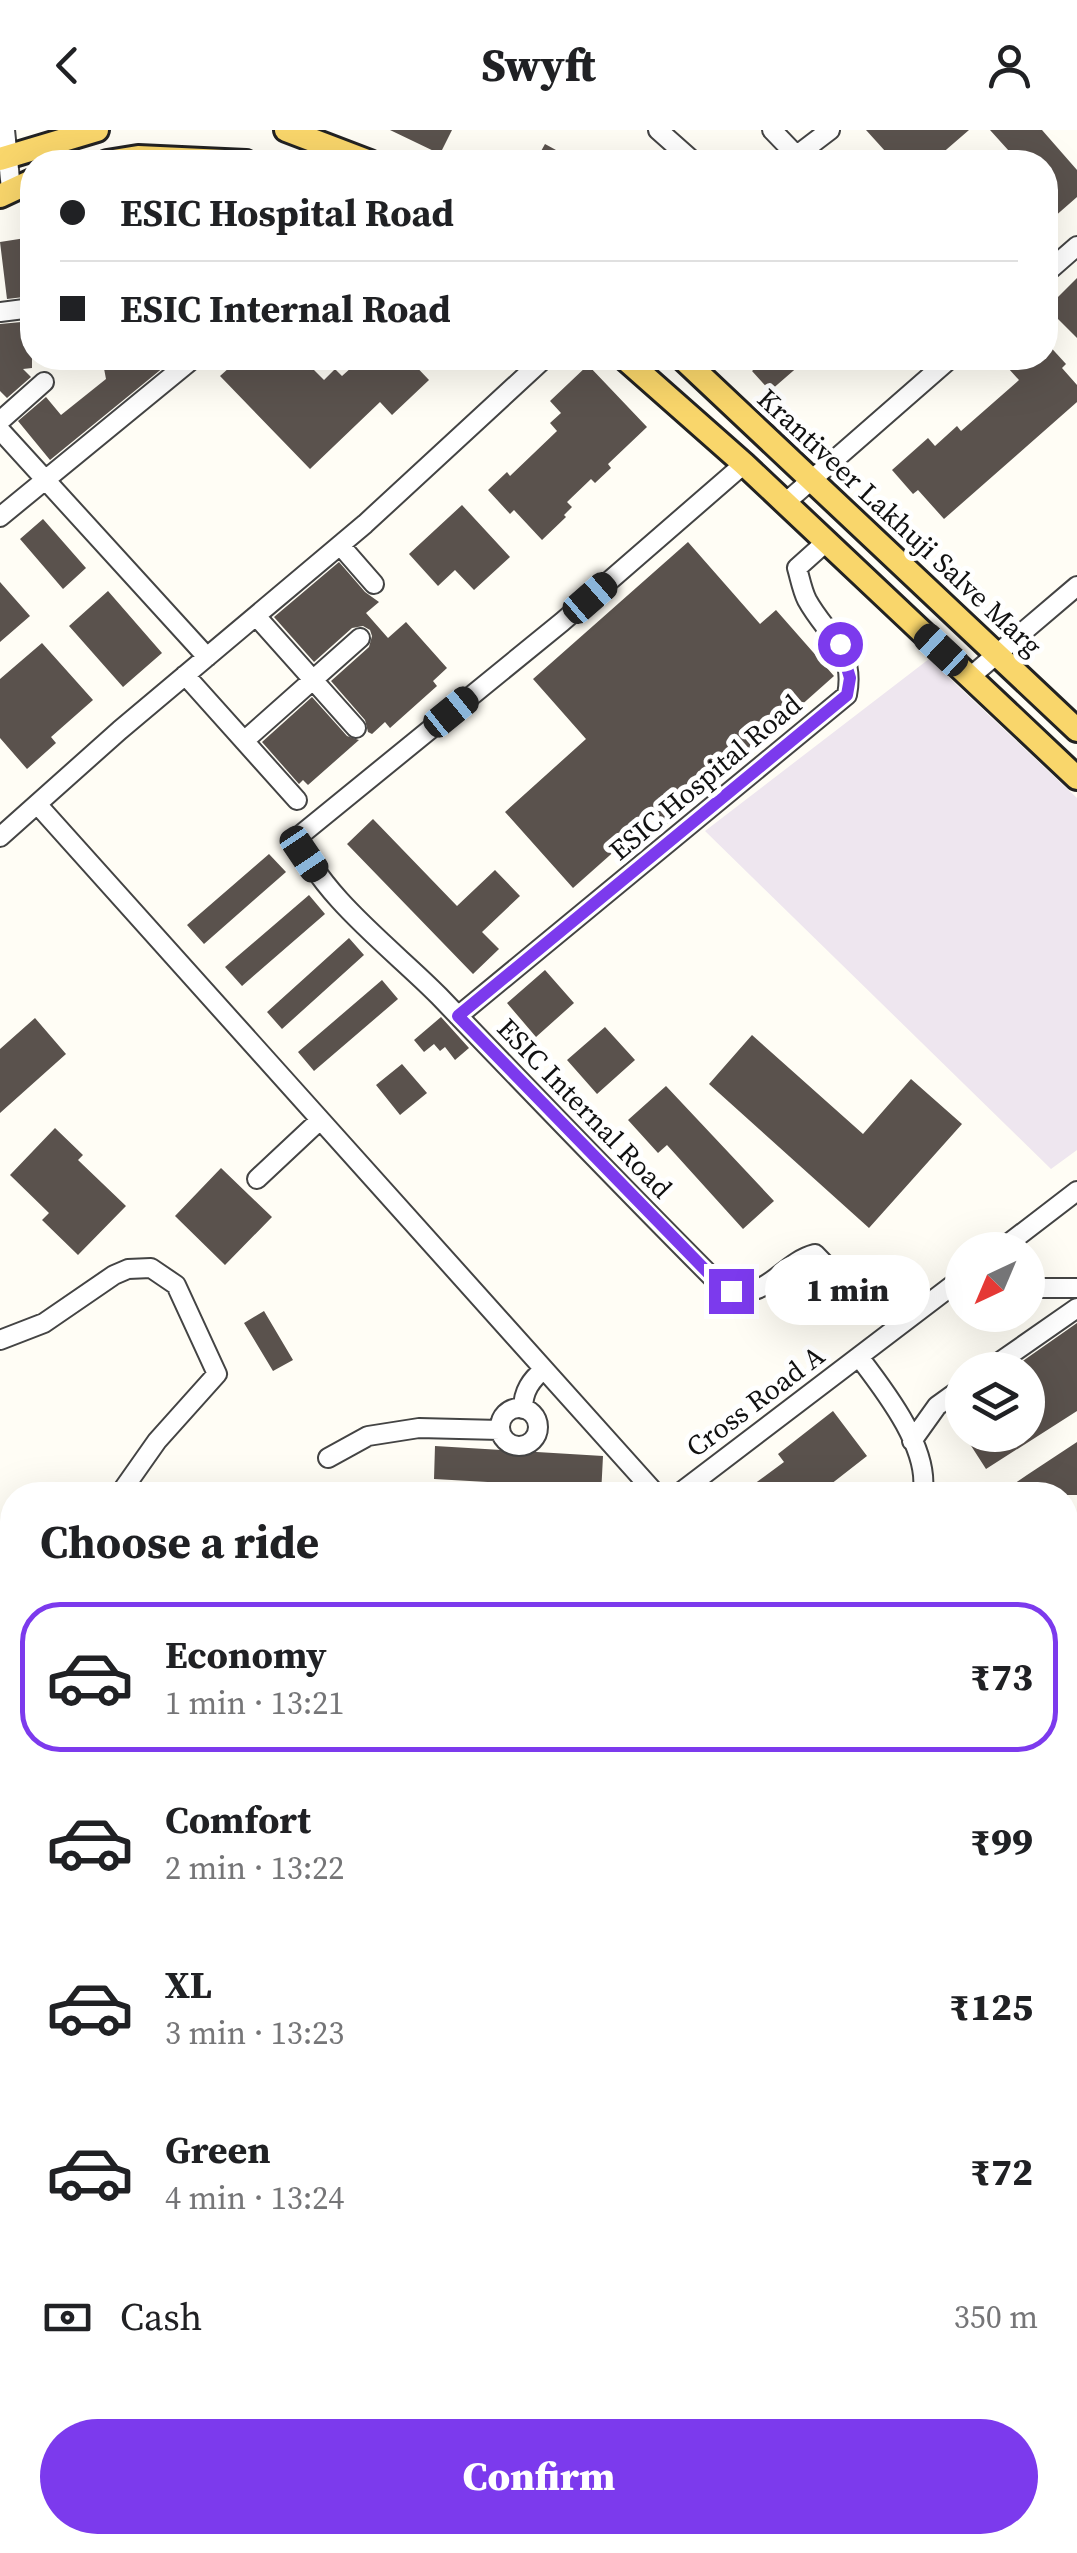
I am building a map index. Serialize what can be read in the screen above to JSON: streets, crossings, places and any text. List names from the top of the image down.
{
  "streets": {
    "main road": ["Krantiveer Lakhuji Salve Marg"],
    "street": ["ESIC Hospital Road", "ESIC Internal Road", "Cross Road A"]
  },
  "crossings": [
    ["ESIC Hospital Road", "ESIC Internal Road"]
  ],
  "north": "bottom left",
  "page": {
    "header": "Swyft",
    "banner": ["ESIC Hospital Road", "ESIC Internal Road"],
    "bubble": "1 min",
    "heading": "Choose a ride",
    "list": [
      {
        "name": "Economy",
        "note": "1 min · 13:21",
        "value": "₹73"
      },
      {
        "name": "Comfort",
        "note": "2 min · 13:22",
        "value": "₹99"
      },
      {
        "name": "XL",
        "note": "3 min · 13:23",
        "value": "₹125"
      },
      {
        "name": "Green",
        "note": "4 min · 13:24",
        "value": "₹72"
      }
    ],
    "pay": ["Cash", "350 m"],
    "buttons": "Confirm"
  }
}
